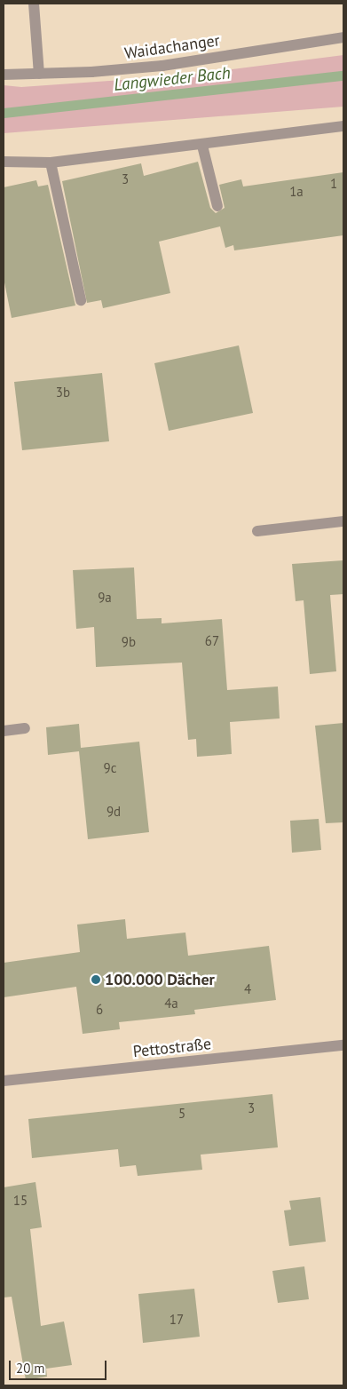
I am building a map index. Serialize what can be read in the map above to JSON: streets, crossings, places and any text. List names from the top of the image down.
{
  "streets": {
    "street": ["Waidachanger", "Pettostraße"]
  },
  "water": ["Langwieder Bach"],
  "places": ["100.000 Dächer"],
  "house_numbers": [
    "3",
    "1",
    "1a",
    "3b",
    "9a",
    "67",
    "9b",
    "9c",
    "9d",
    "4",
    "4a",
    "6",
    "3",
    "5",
    "15",
    "17"
  ],
  "scale_bar": "20 m"
}
